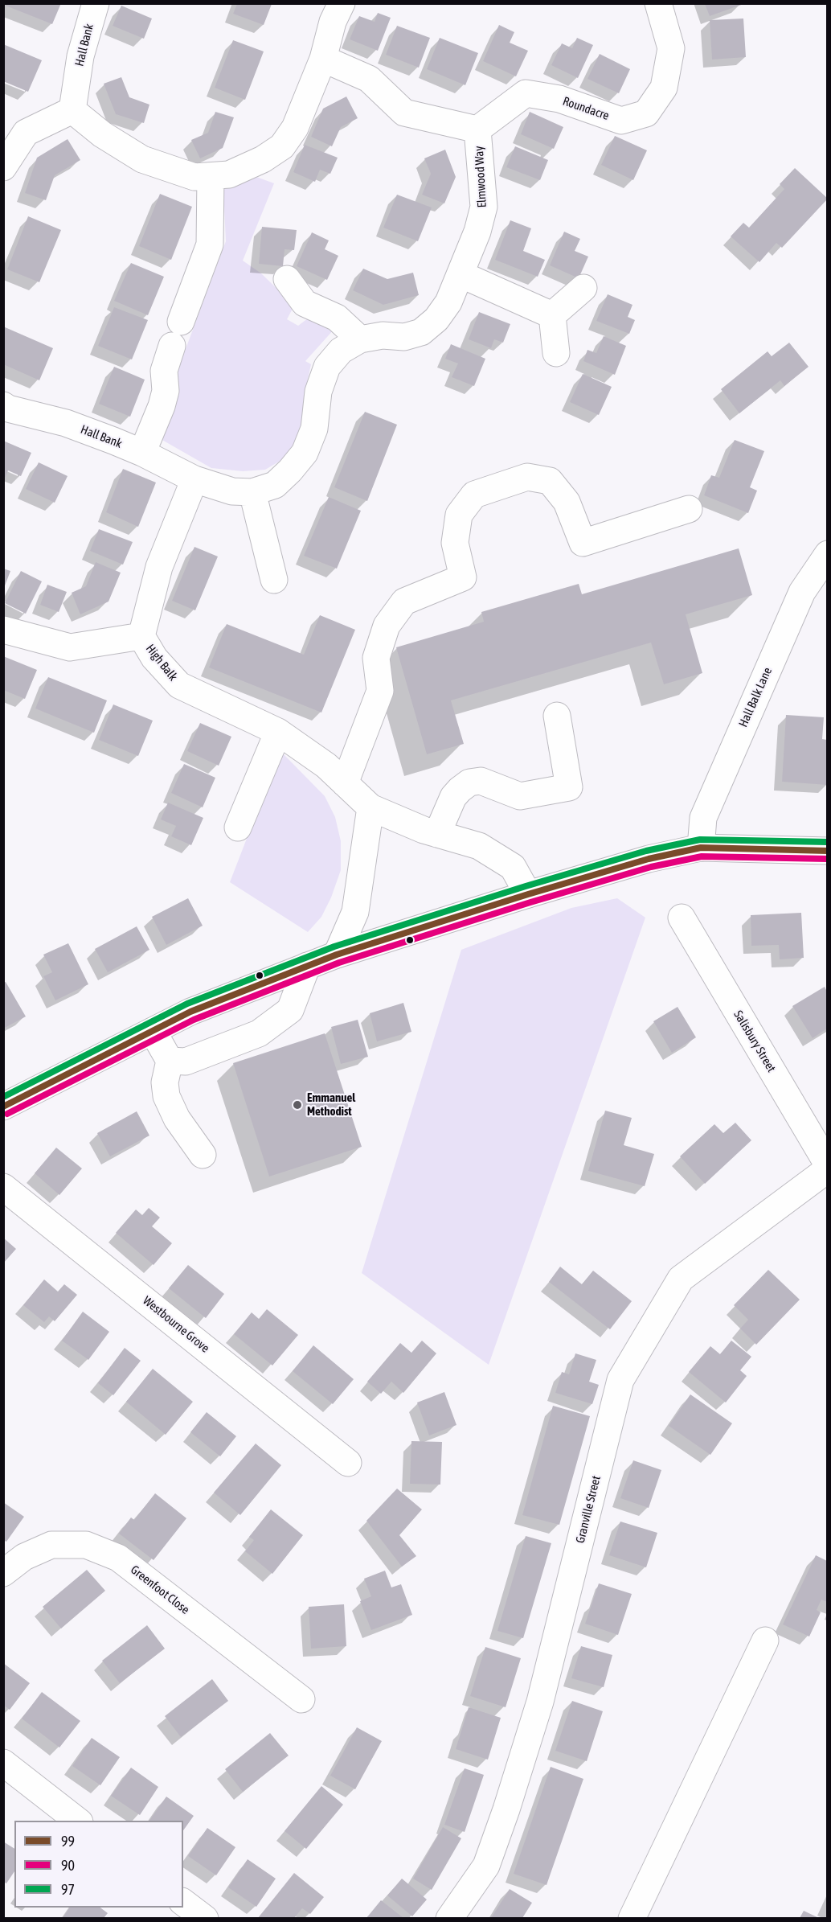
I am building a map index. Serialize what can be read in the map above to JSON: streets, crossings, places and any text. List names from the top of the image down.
{
  "streets": {
    "main road": [
      "Hall Bank",
      "Roundacre",
      "Elmwood Way",
      "High Balk",
      "Hall Balk Lane",
      "Salisbury Street",
      "Westbourne Grove",
      "Granville Street",
      "Greenfoot Close"
    ]
  },
  "crossings": [
    ["Hall Bank", "Elmwood Way"],
    ["Hall Bank", "High Balk"],
    ["Roundacre", "Elmwood Way"],
    ["Elmwood Way", "High Balk"]
  ],
  "places": ["Emmanuel Methodist"],
  "lines": ["transit line 97", "transit line 99", "transit line 90"],
  "legend": ["99", "90", "97"]
}
